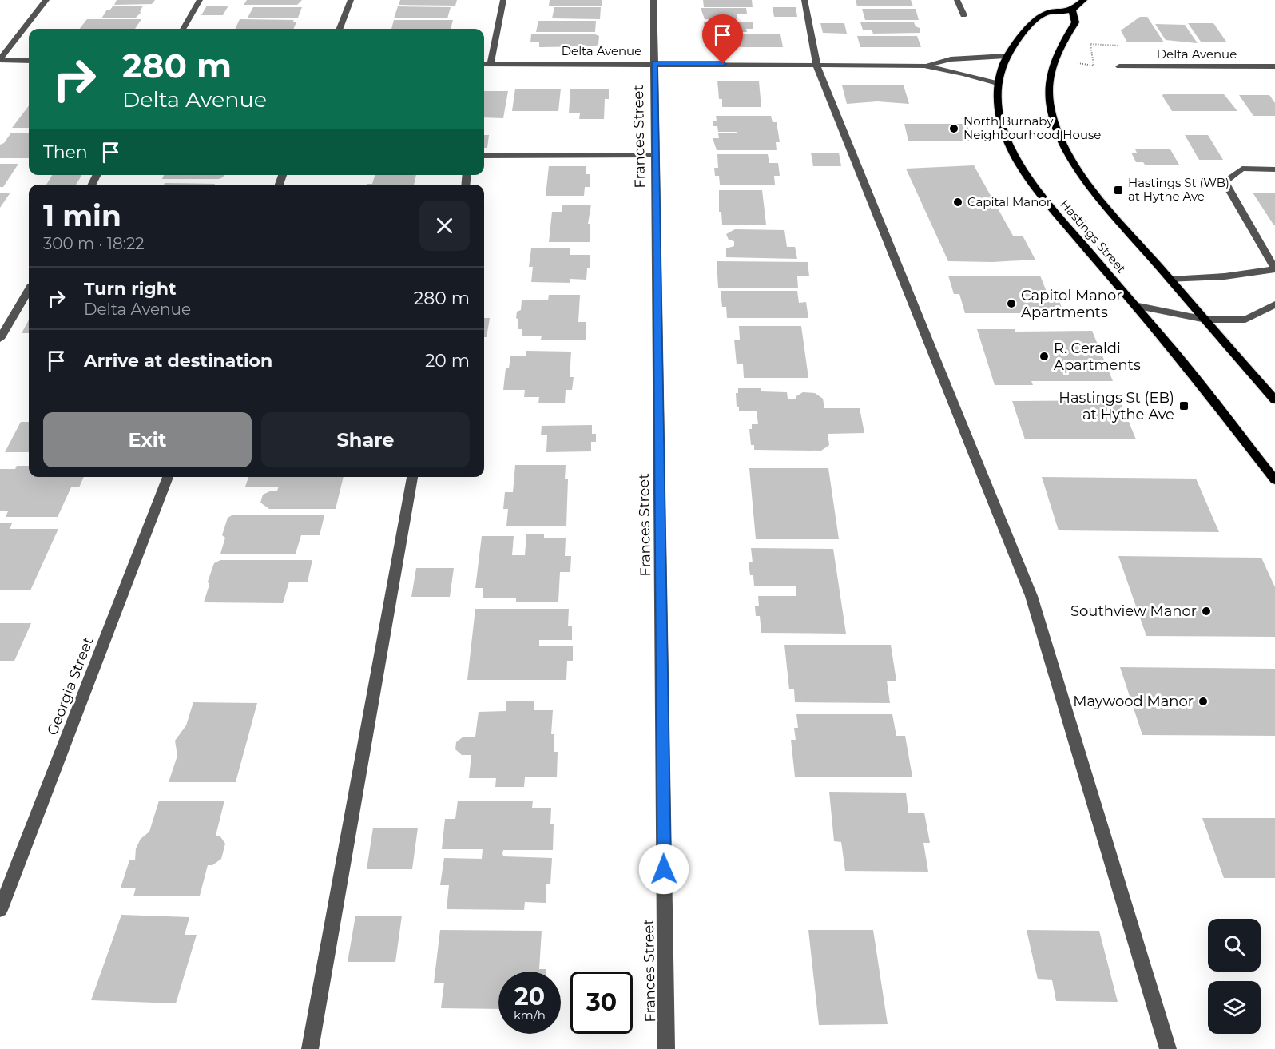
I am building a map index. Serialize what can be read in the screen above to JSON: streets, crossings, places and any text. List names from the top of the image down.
{
  "streets": {
    "main road": ["Hastings Street"],
    "street": ["Delta Avenue", "Frances Street", "Georgia Street"]
  },
  "crossings": [
    ["Delta Avenue", "Frances Street"],
    ["Delta Avenue", "Hastings Street"]
  ],
  "places": {
    "other": [
      "North Burnaby Neighbourhood House",
      "Capital Manor",
      "Capitol Manor Apartments",
      "R. Ceraldi Apartments",
      "Southview Manor",
      "Maywood Manor"
    ],
    "transit": ["Hastings St (WB) at Hythe Ave", "Hastings St (EB) at Hythe Ave"]
  },
  "page": {
    "turn": ["280 m", "Delta Avenue"],
    "then": "Then",
    "heading": ["1 min", "300 m · 18:22"],
    "list": [
      {
        "name": "Turn right",
        "note": "Delta Avenue",
        "value": "280 m"
      },
      {
        "name": "Arrive at destination",
        "value": "20 m"
      }
    ],
    "buttons": ["Exit", "Share"],
    "speed": "20 km/h",
    "limit": "30"
  }
}
